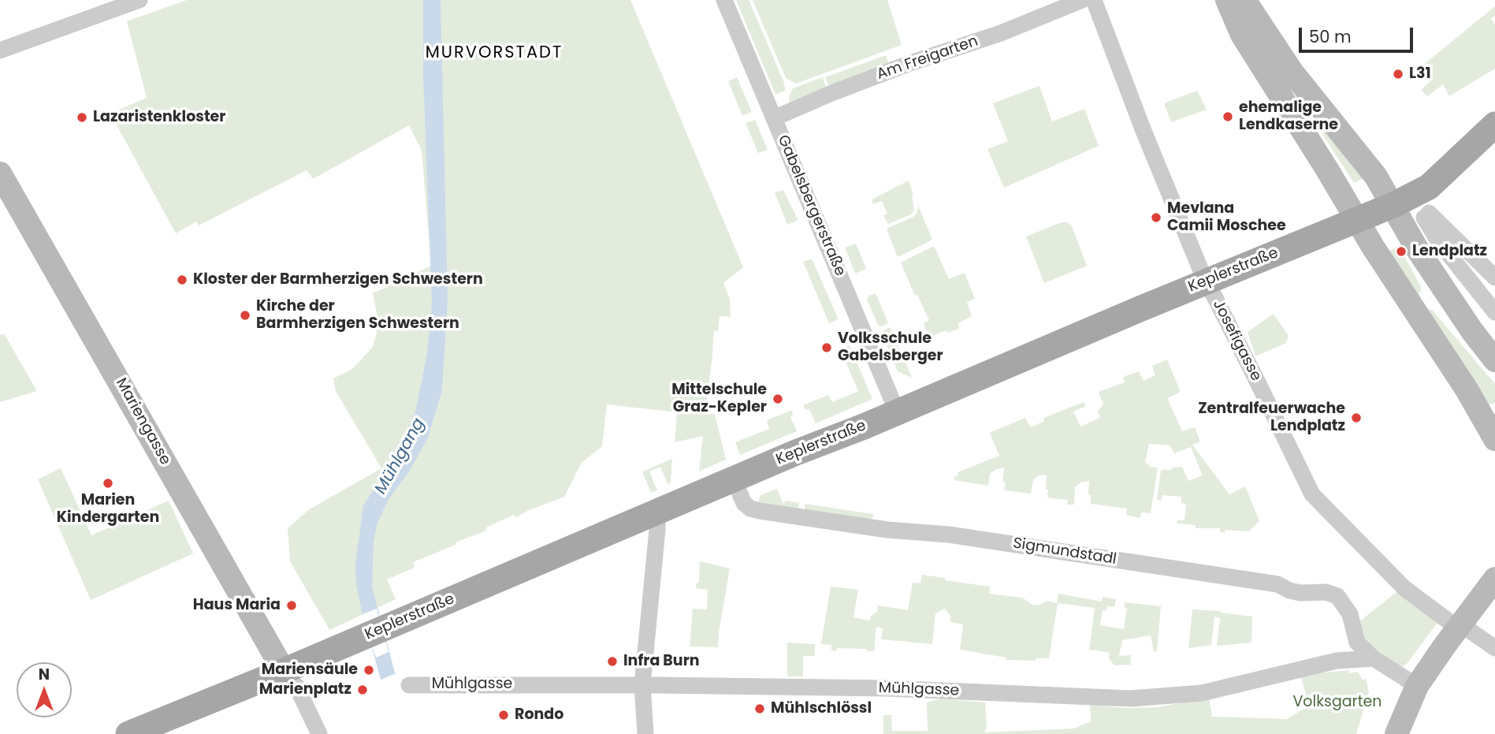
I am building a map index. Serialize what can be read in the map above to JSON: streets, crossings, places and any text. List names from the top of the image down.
{
  "streets": {
    "main road": ["Keplerstraße", "Mariengasse"],
    "street": [
      "Am Freigarten",
      "Gabelsbergerstraße",
      "Josefigasse",
      "Sigmundstadl",
      "Mühlgasse"
    ]
  },
  "crossings": [
    ["Am Freigarten", "Gabelsbergerstraße"],
    ["Gabelsbergerstraße", "Keplerstraße"],
    ["Keplerstraße", "Josefigasse"],
    ["Keplerstraße", "Mariengasse"],
    ["Keplerstraße", "Sigmundstadl"],
    ["Sigmundstadl", "Mühlgasse"]
  ],
  "districts": ["MURVORSTADT"],
  "water": ["Mühlgang"],
  "parks": ["Volksgarten"],
  "places": [
    "L31",
    "ehemalige Lendkaserne",
    "Lazaristenkloster",
    "Mevlana Camii Moschee",
    "Lendplatz",
    "Kloster der Barmherzigen Schwestern",
    "Kirche der Barmherzigen Schwestern",
    "Volksschule Gabelsberger",
    "Mittelschule Graz-Kepler",
    "Zentralfeuerwache Lendplatz",
    "Marien Kindergarten",
    "Haus Maria",
    "Infra Burn",
    "Mariensäule",
    "Marienplatz",
    "Mühlschlössl",
    "Rondo"
  ],
  "scale_bar": "50 m",
  "north": "top"
}
